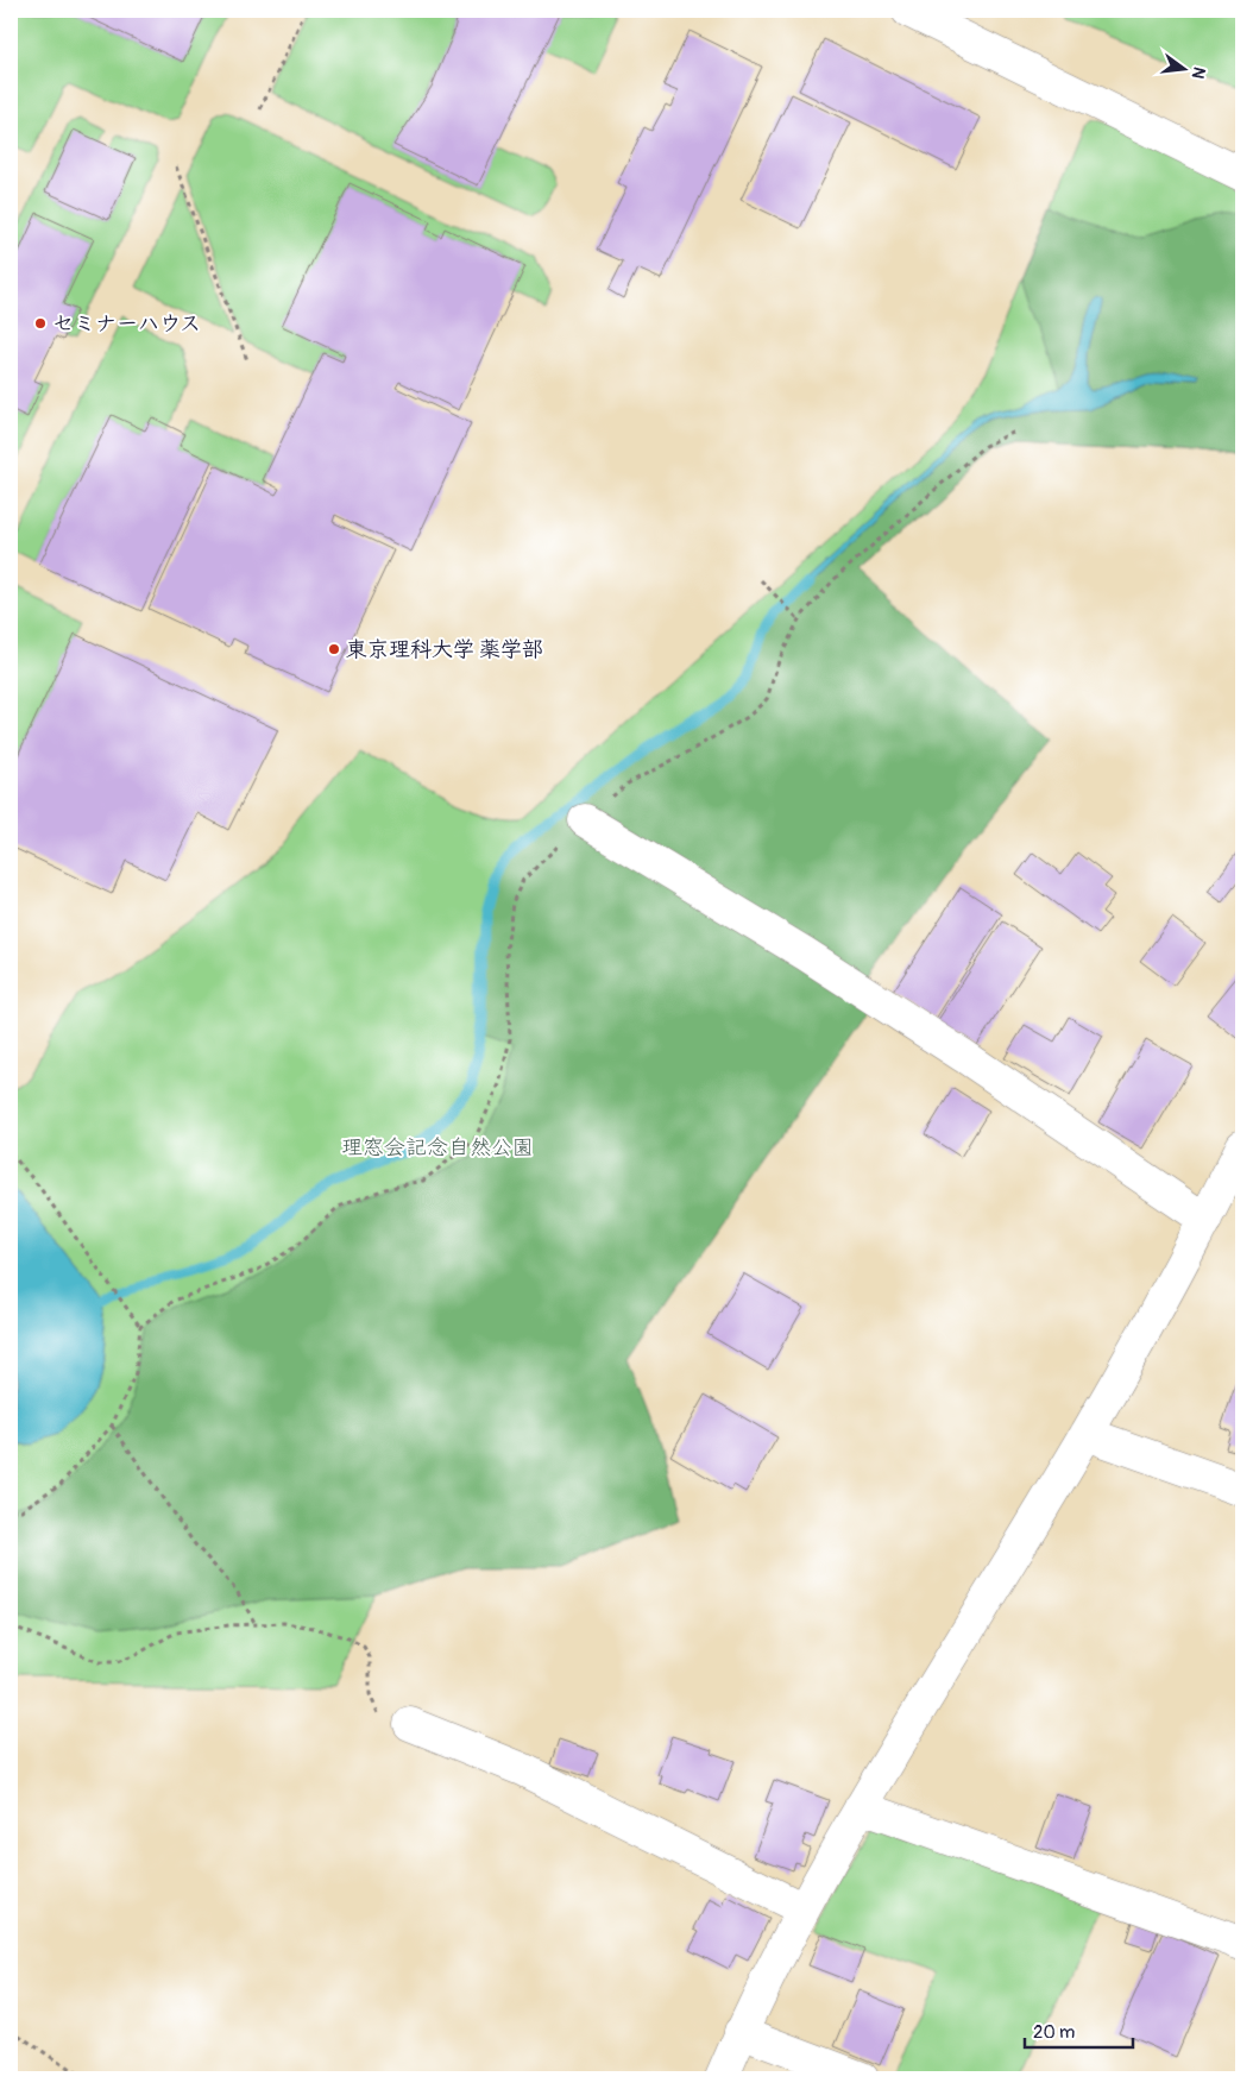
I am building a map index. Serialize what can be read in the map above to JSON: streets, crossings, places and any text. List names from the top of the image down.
{
  "parks": ["理窓会記念自然公園"],
  "places": ["セミナーハウス", "東京理科大学 薬学部"],
  "scale_bar": "20 m",
  "north": "right"
}
